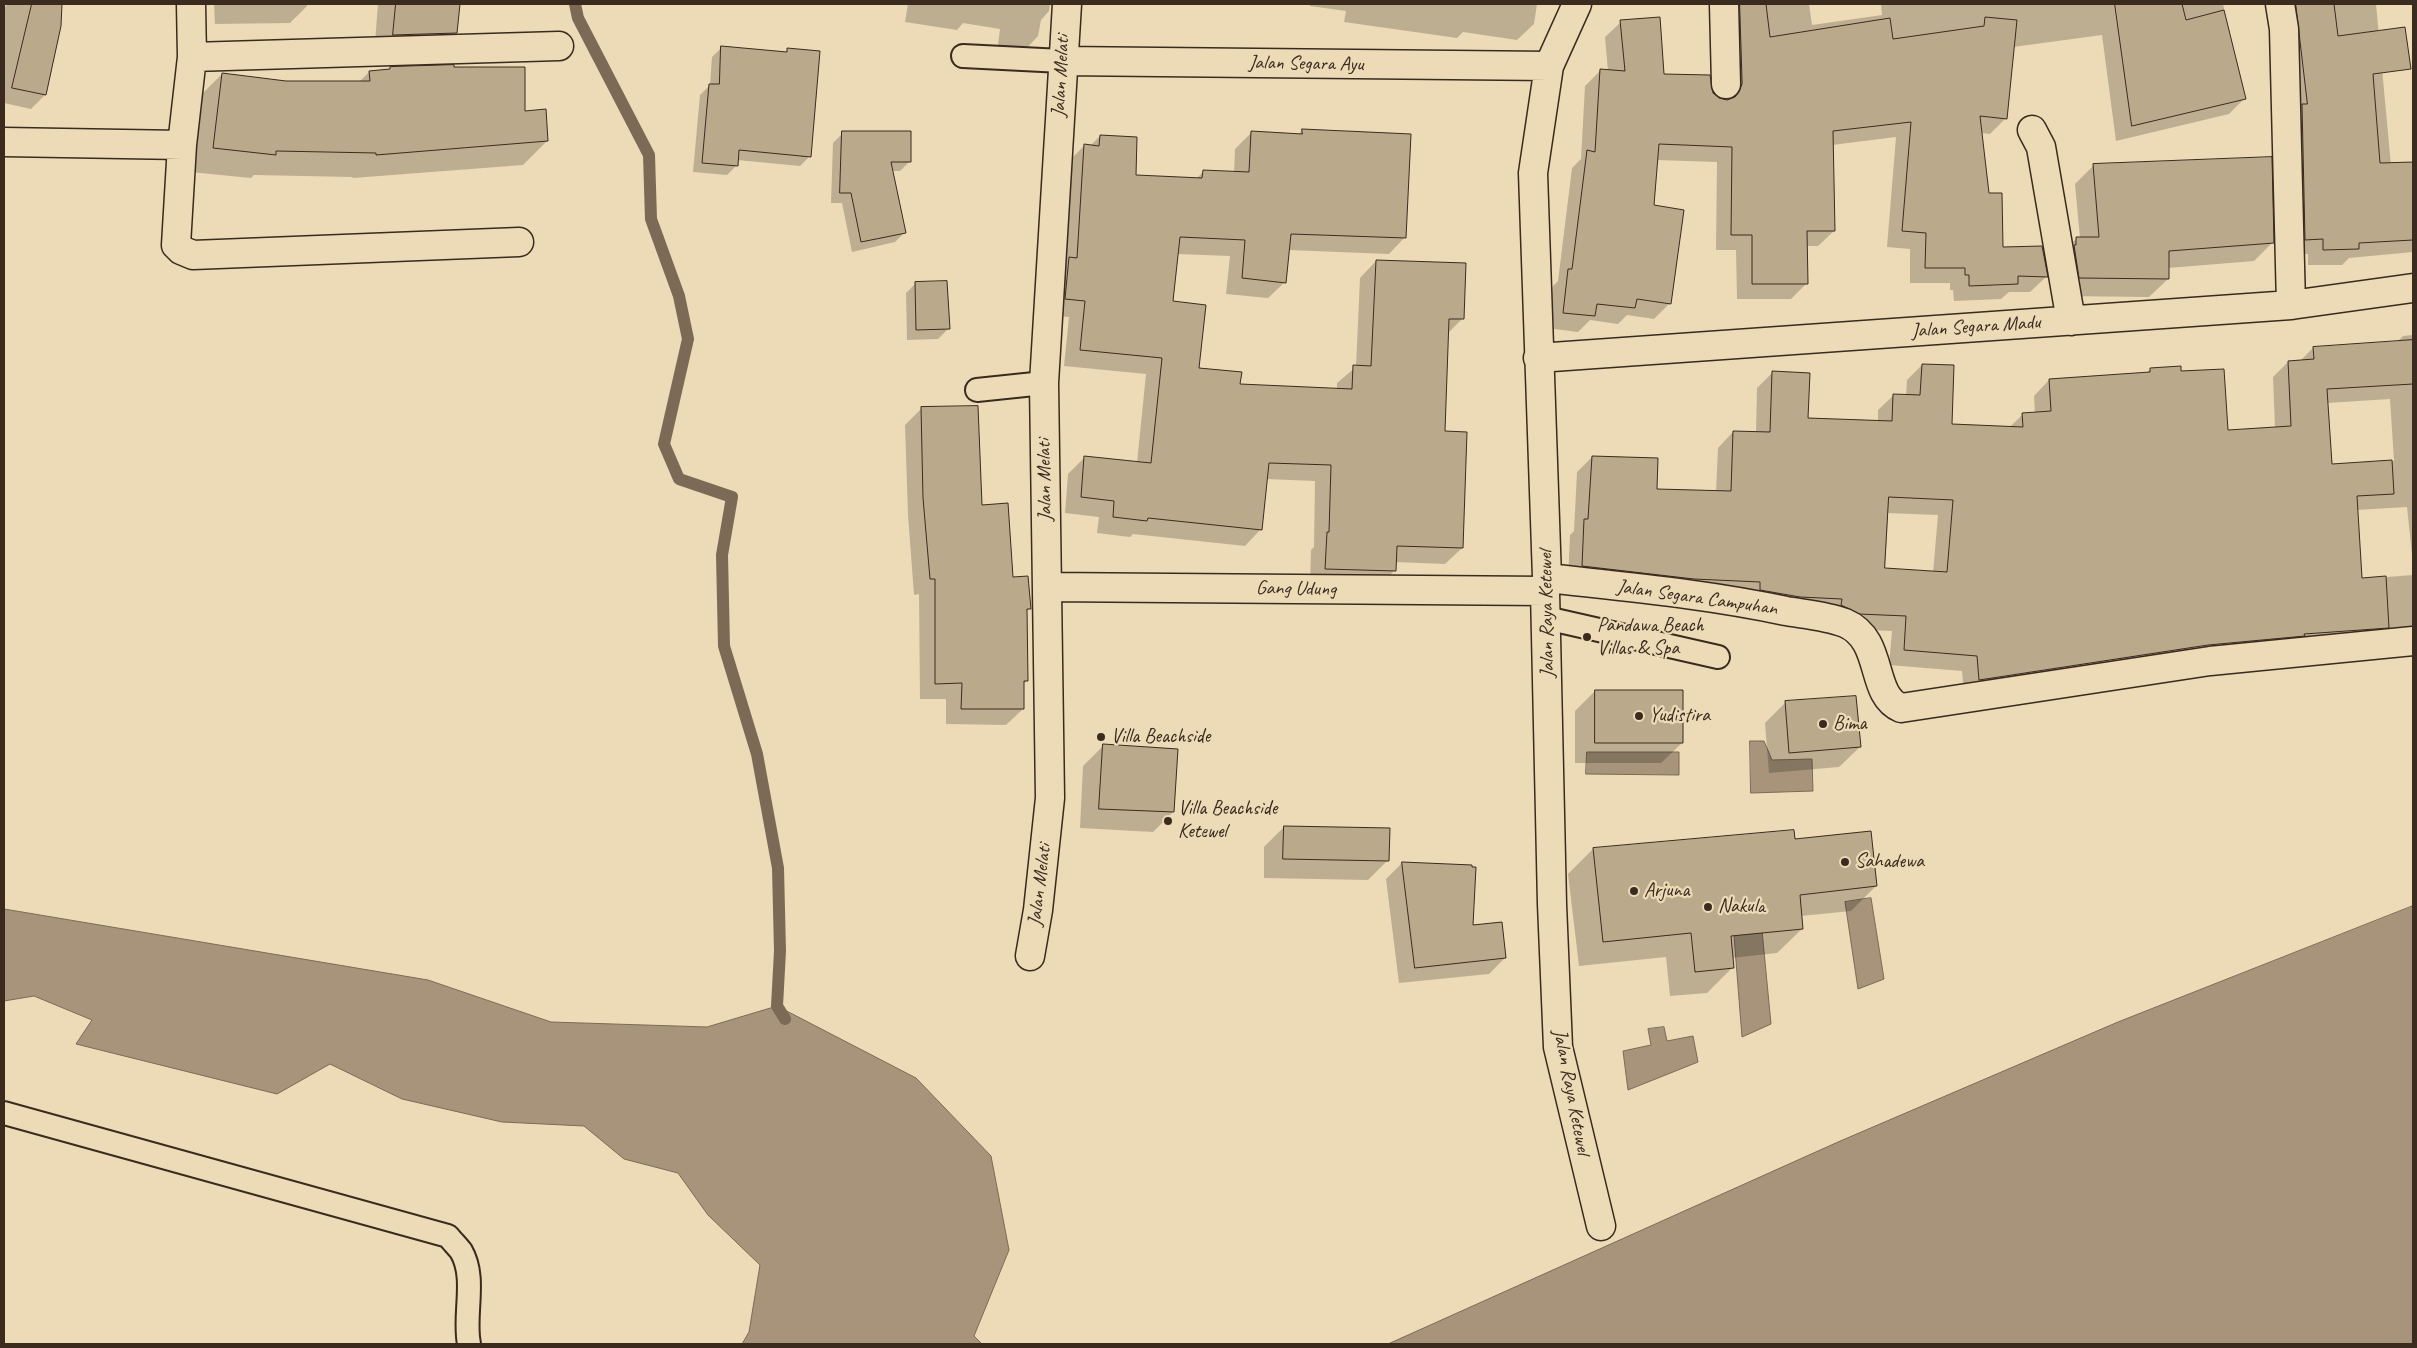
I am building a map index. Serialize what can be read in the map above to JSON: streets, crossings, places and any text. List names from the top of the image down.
{
  "streets": {
    "street": [
      "Jalan Segara Ayu",
      "Jalan Melati",
      "Jalan Segara Madu",
      "Gang Udung",
      "Jalan Segara Campuhan",
      "Jalan Raya Ketewel"
    ]
  },
  "crossings": [
    ["Jalan Segara Ayu", "Jalan Melati"],
    ["Jalan Segara Ayu", "Jalan Raya Ketewel"],
    ["Jalan Melati", "Gang Udung"],
    ["Jalan Segara Madu", "Jalan Raya Ketewel"],
    ["Gang Udung", "Jalan Segara Campuhan"],
    ["Gang Udung", "Jalan Raya Ketewel"],
    ["Jalan Segara Campuhan", "Jalan Raya Ketewel"]
  ],
  "places": [
    "Pandawa Beach Villas & Spa",
    "Yudistira",
    "Bima",
    "Villa Beachside",
    "Villa Beachside Ketewel",
    "Sahadewa",
    "Arjuna",
    "Nakula"
  ]
}
